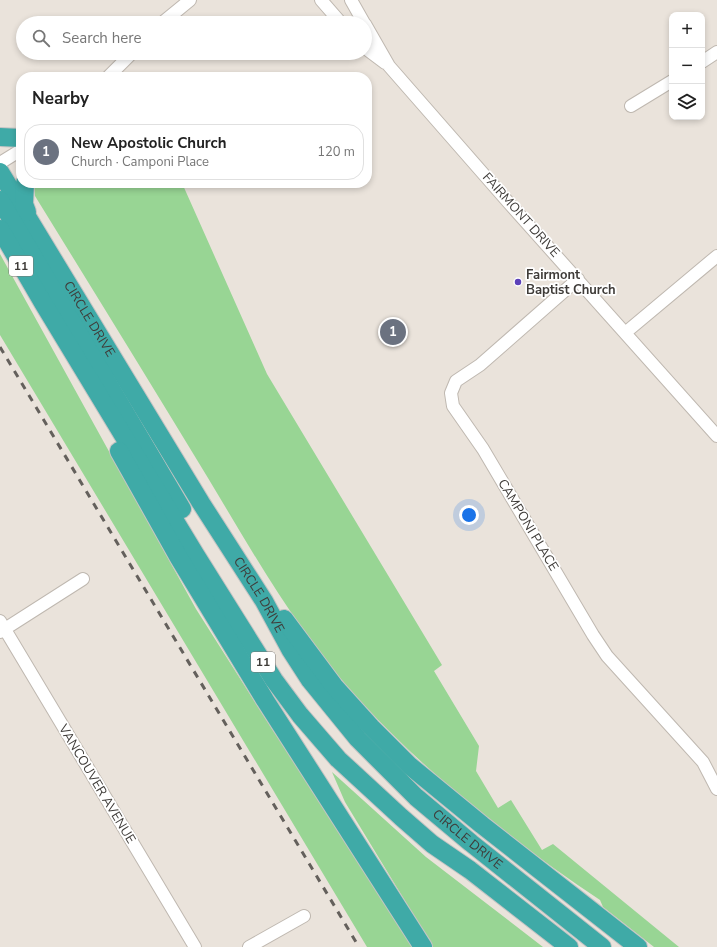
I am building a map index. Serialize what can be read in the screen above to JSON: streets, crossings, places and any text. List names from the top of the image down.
{
  "streets": {
    "highway": ["11", "CIRCLE DRIVE"],
    "street": ["FAIRMONT DRIVE", "CAMPONI PLACE", "VANCOUVER AVENUE"]
  },
  "crossings": [
    ["FAIRMONT DRIVE", "CAMPONI PLACE"]
  ],
  "places": ["Fairmont Baptist Church"],
  "page": {
    "map_buttons": ["+", "−"],
    "search": "Search here",
    "heading": "Nearby",
    "list": [
      {
        "mark": "1",
        "name": "New Apostolic Church",
        "note": "Church · Camponi Place",
        "value": "120 m"
      }
    ],
    "pins": "1"
  }
}
